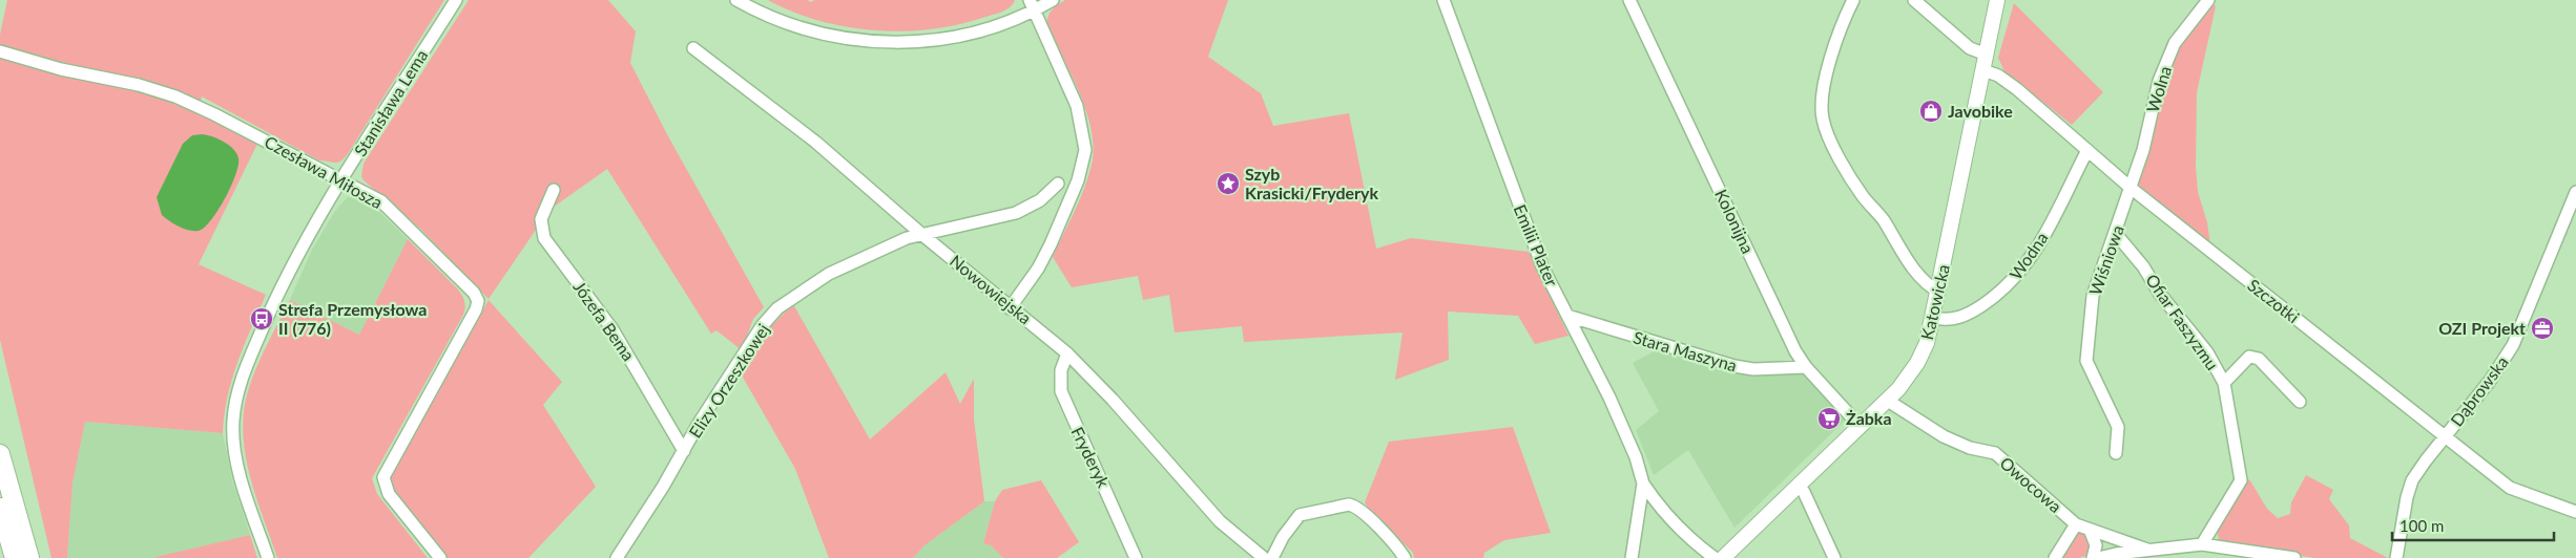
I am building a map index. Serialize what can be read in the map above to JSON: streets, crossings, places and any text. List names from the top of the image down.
{
  "streets": {
    "street": [
      "Wolna",
      "Stanisława Lema",
      "Czesława Miłosza",
      "Kolonijna",
      "Emilii Plater",
      "Wodna",
      "Wiśniowa",
      "Nowowiejska",
      "Szczotki",
      "Katowicka",
      "Józefa Bema",
      "Ofiar Faszyzmu",
      "Stara Maszyna",
      "Elizy Orzeszkowej",
      "Dąbrowska",
      "Fryderyk",
      "Owocowa"
    ]
  },
  "crossings": [
    ["Wolna", "Wiśniowa"],
    ["Wolna", "Szczotki"],
    ["Stanisława Lema", "Czesława Miłosza"],
    ["Kolonijna", "Katowicka"],
    ["Kolonijna", "Stara Maszyna"],
    ["Emilii Plater", "Stara Maszyna"],
    ["Wodna", "Szczotki"],
    ["Wodna", "Katowicka"],
    ["Wiśniowa", "Szczotki"],
    ["Wiśniowa", "Ofiar Faszyzmu"],
    ["Nowowiejska", "Elizy Orzeszkowej"],
    ["Nowowiejska", "Fryderyk"],
    ["Szczotki", "Katowicka"],
    ["Szczotki", "Dąbrowska"],
    ["Katowicka", "Owocowa"],
    ["Józefa Bema", "Elizy Orzeszkowej"]
  ],
  "places": {
    "shop": ["Javobike"],
    "place": ["Szyb Krasicki/Fryderyk"],
    "bus stop": ["Strefa Przemysłowa II (776)"],
    "office": ["OZI Projekt"],
    "supermarket": ["Żabka"]
  },
  "scale_bar": "100 m"
}
